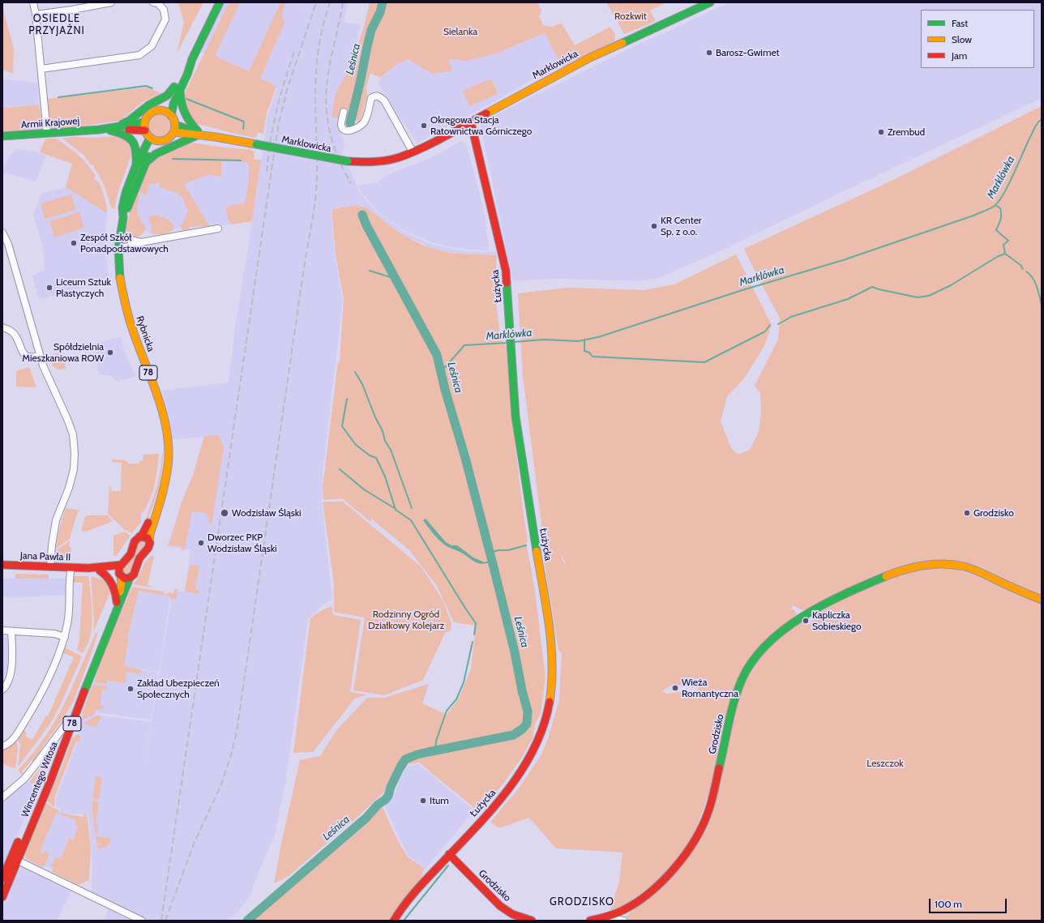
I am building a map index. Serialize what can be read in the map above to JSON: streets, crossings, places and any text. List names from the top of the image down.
{
  "streets": {
    "main road": [
      "Marklowicka",
      "Armii Krajowej",
      "Łużycka",
      "Rybnicka",
      "78",
      "Jana Pawła II",
      "Grodzisko",
      "Wincentego Witosa"
    ]
  },
  "crossings": [
    ["Marklowicka", "Armii Krajowej"],
    ["Marklowicka", "Łużycka"],
    ["Marklowicka", "Rybnicka"],
    ["Armii Krajowej", "Rybnicka"],
    ["Łużycka", "Grodzisko"],
    ["Rybnicka", "78"],
    ["78", "Jana Pawła II"],
    ["78", "Wincentego Witosa"],
    ["Jana Pawła II", "Wincentego Witosa"]
  ],
  "districts": ["OSIEDLE PRZYJAŹNI", "GRODZISKO"],
  "water": ["Leśnica", "Marklówka"],
  "parks": [
    "Rozkwit",
    "Sielanka",
    "Rodzinny Ogród Działkowy Kolejarz",
    "Leszczok"
  ],
  "places": [
    "Barosz-Gwimet",
    "Okręgowa Stacja Ratownictwa Górniczego",
    "Zrembud",
    "KR Center Sp. z o.o.",
    "Zespół Szkół Ponadpodstawowych",
    "Liceum Sztuk Plastyczych",
    "Spółdzielnia Mieszkaniowa ROW",
    "Wodzisław Śląski",
    "Grodzisko",
    "Dworzec PKP Wodzisław Śląski",
    "Kapliczka Sobieskiego",
    "Wieża Romantyczna",
    "Zakład Ubezpieczeń Społecznych",
    "Itum"
  ],
  "legend": ["Fast", "Slow", "Jam"],
  "scale_bar": "100 m"
}
